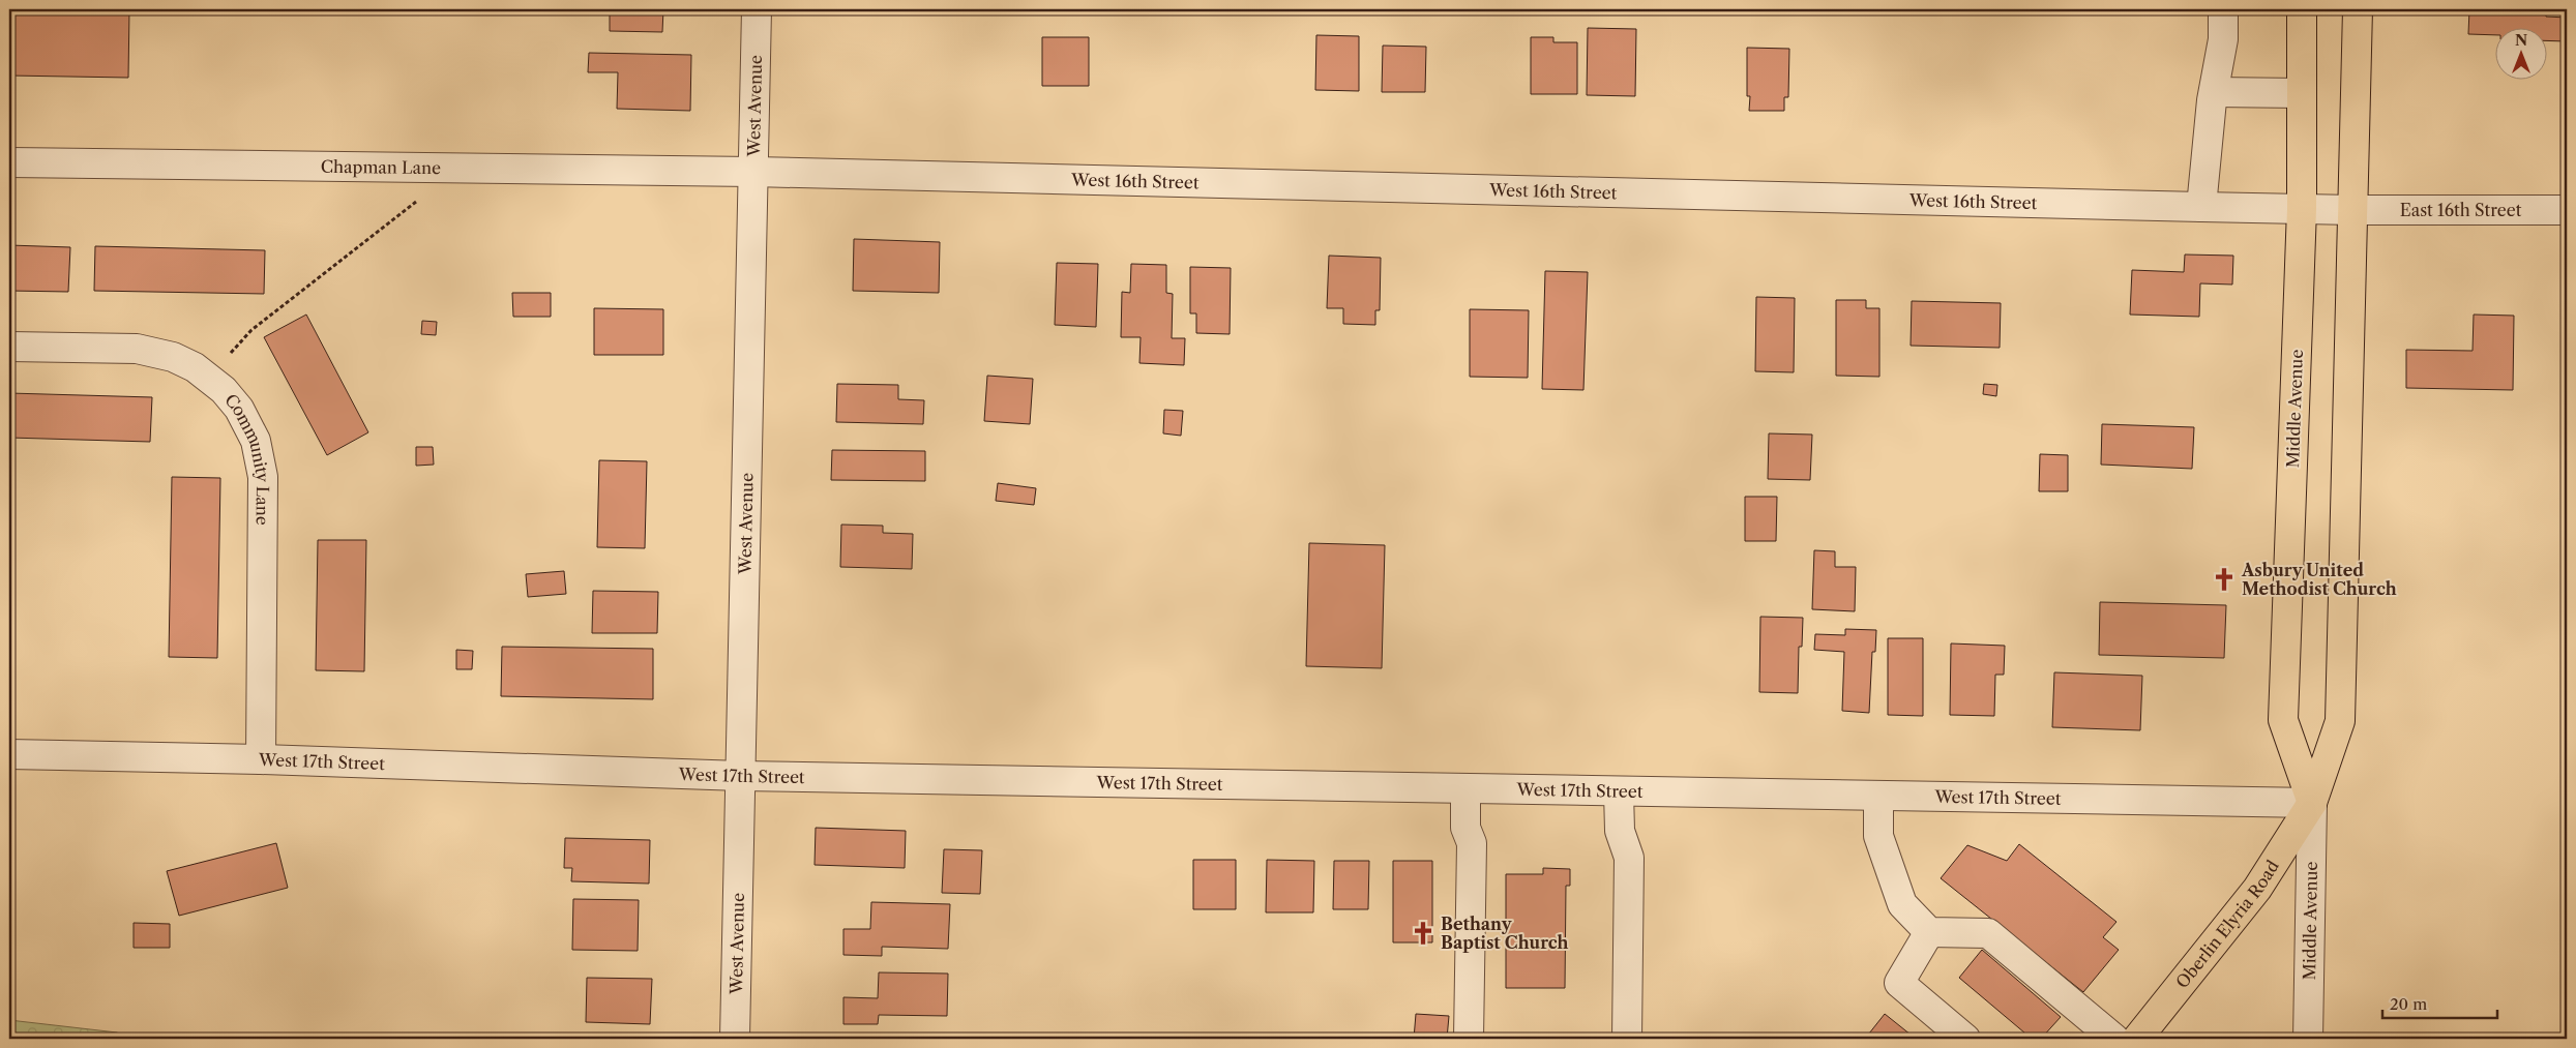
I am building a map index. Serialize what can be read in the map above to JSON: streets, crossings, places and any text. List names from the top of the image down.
{
  "streets": {
    "main road": ["Middle Avenue", "Oberlin Elyria Road"],
    "street": [
      "West Avenue",
      "Chapman Lane",
      "West 16th Street",
      "East 16th Street",
      "Community Lane",
      "West 17th Street"
    ]
  },
  "crossings": [
    ["West Avenue", "Chapman Lane"],
    ["West Avenue", "West 16th Street"],
    ["West Avenue", "West 17th Street"],
    ["Chapman Lane", "West 16th Street"],
    ["West 16th Street", "East 16th Street"],
    ["West 16th Street", "Middle Avenue"],
    ["East 16th Street", "Middle Avenue"],
    ["Middle Avenue", "West 17th Street"],
    ["Middle Avenue", "Oberlin Elyria Road"],
    ["Community Lane", "West 17th Street"],
    ["West 17th Street", "Oberlin Elyria Road"]
  ],
  "places": {
    "church": ["Asbury United Methodist Church", "Bethany Baptist Church"]
  },
  "scale_bar": "20 m",
  "north": "top"
}
